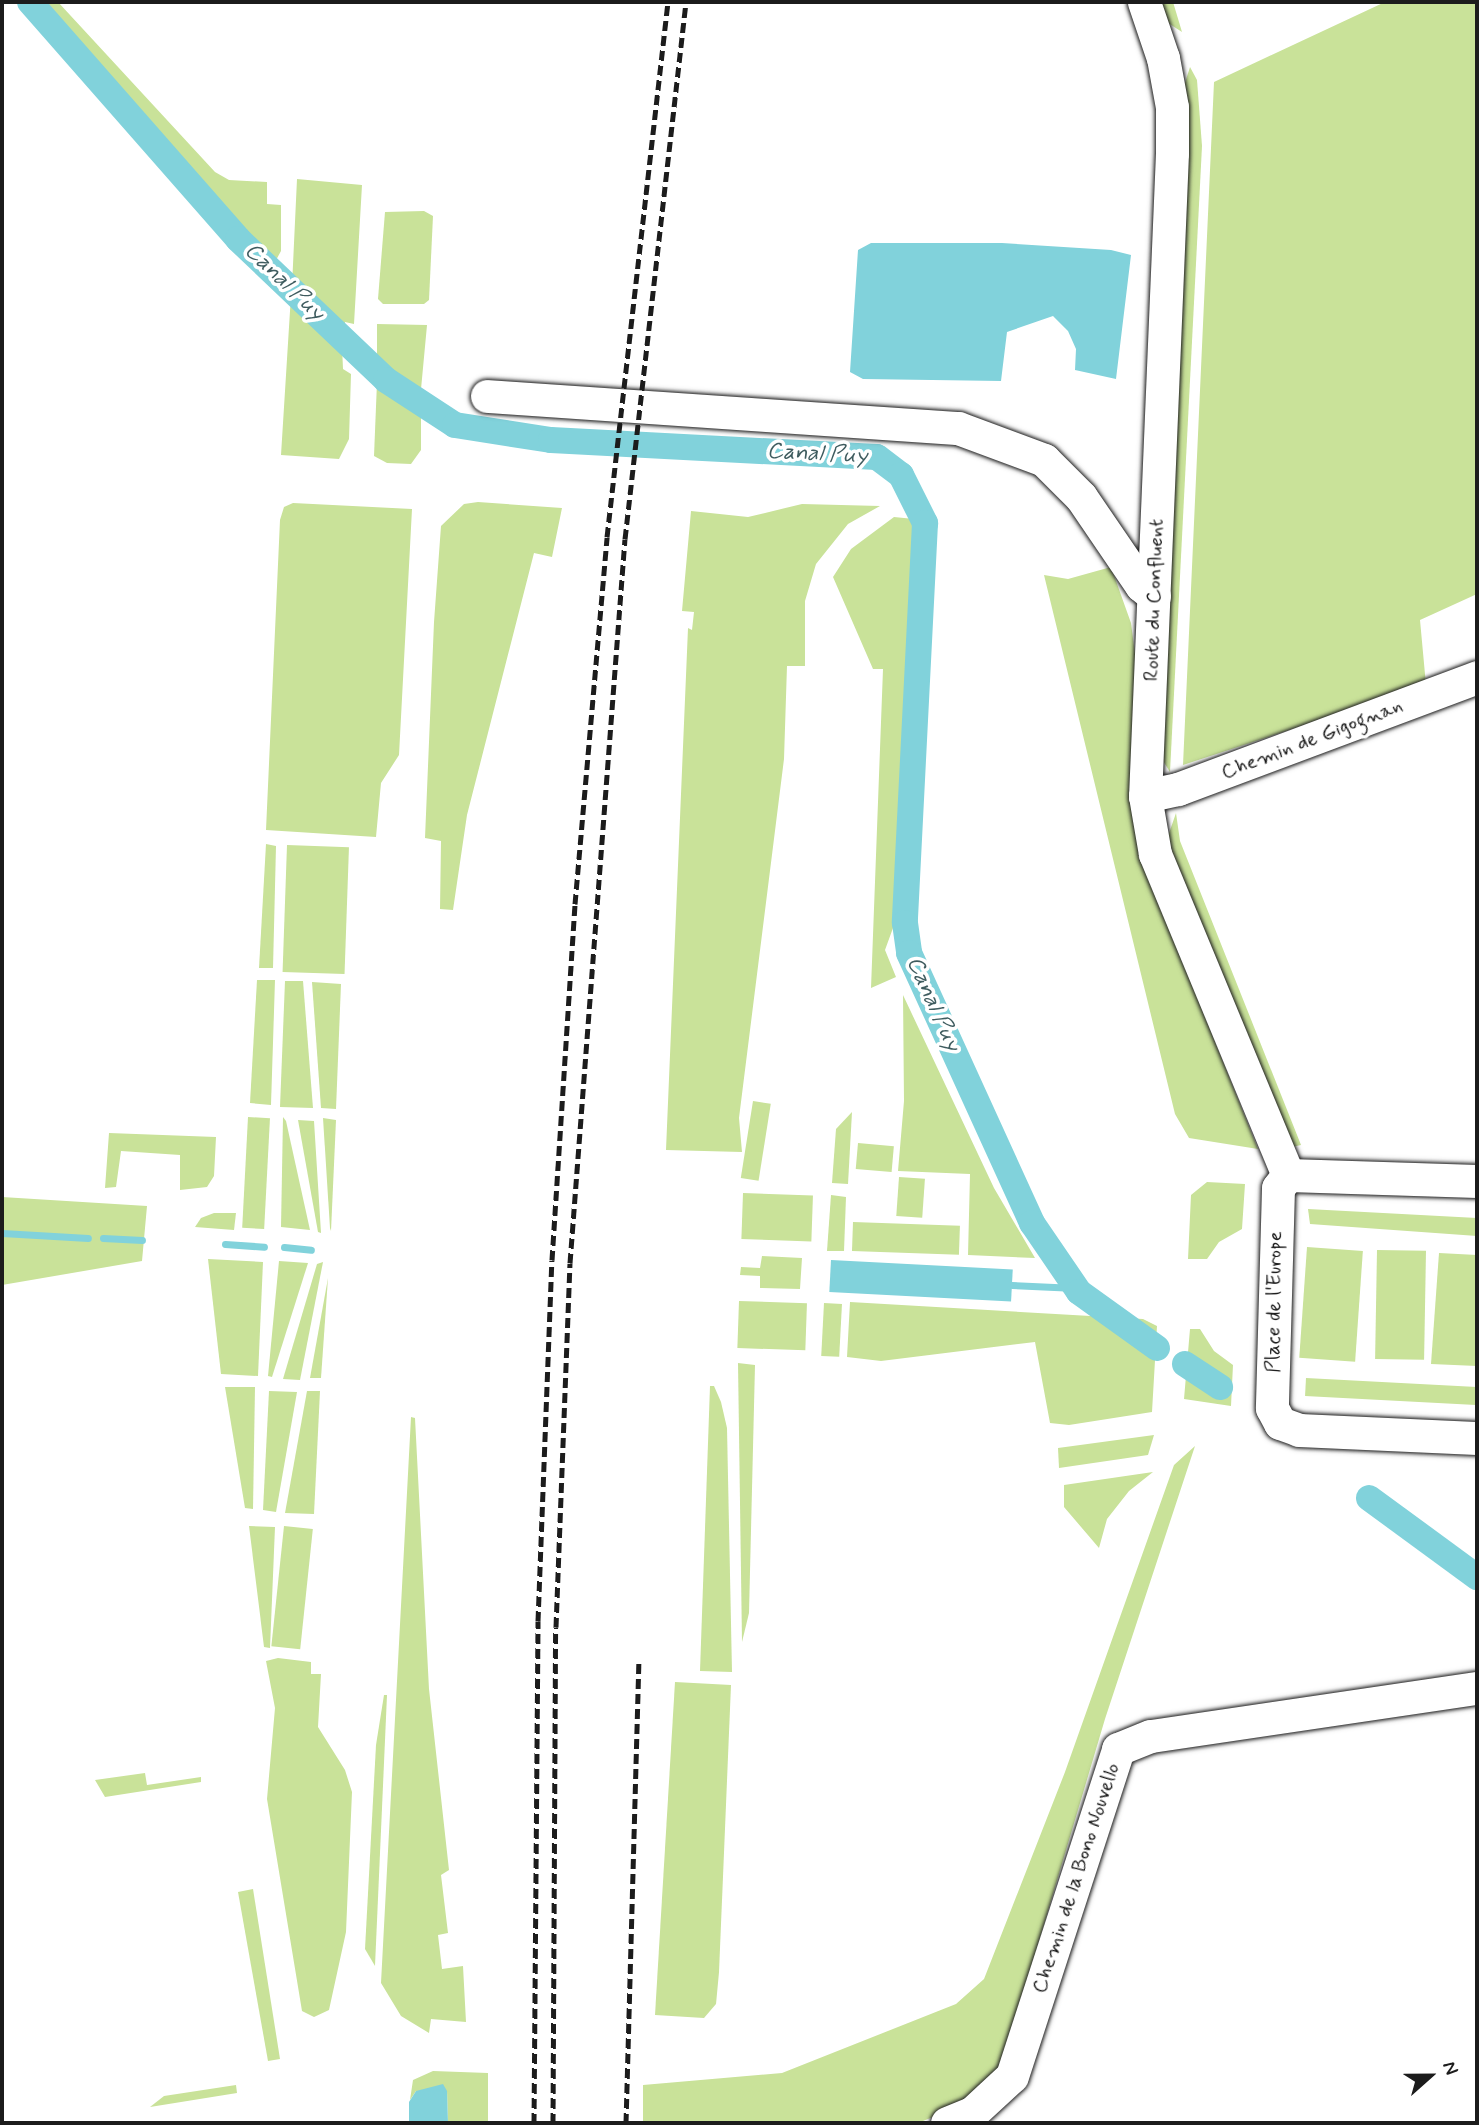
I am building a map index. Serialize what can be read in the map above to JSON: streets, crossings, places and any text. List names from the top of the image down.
{
  "streets": {
    "street": [
      "Route du Confluent",
      "Chemin de Gigognan",
      "Place de l'Europe",
      "Chemin de la Bono Nouvello"
    ]
  },
  "crossings": [
    ["Route du Confluent", "Chemin de Gigognan"],
    ["Route du Confluent", "Place de l'Europe"]
  ],
  "water": ["Canal Puy"],
  "north": "right"
}
